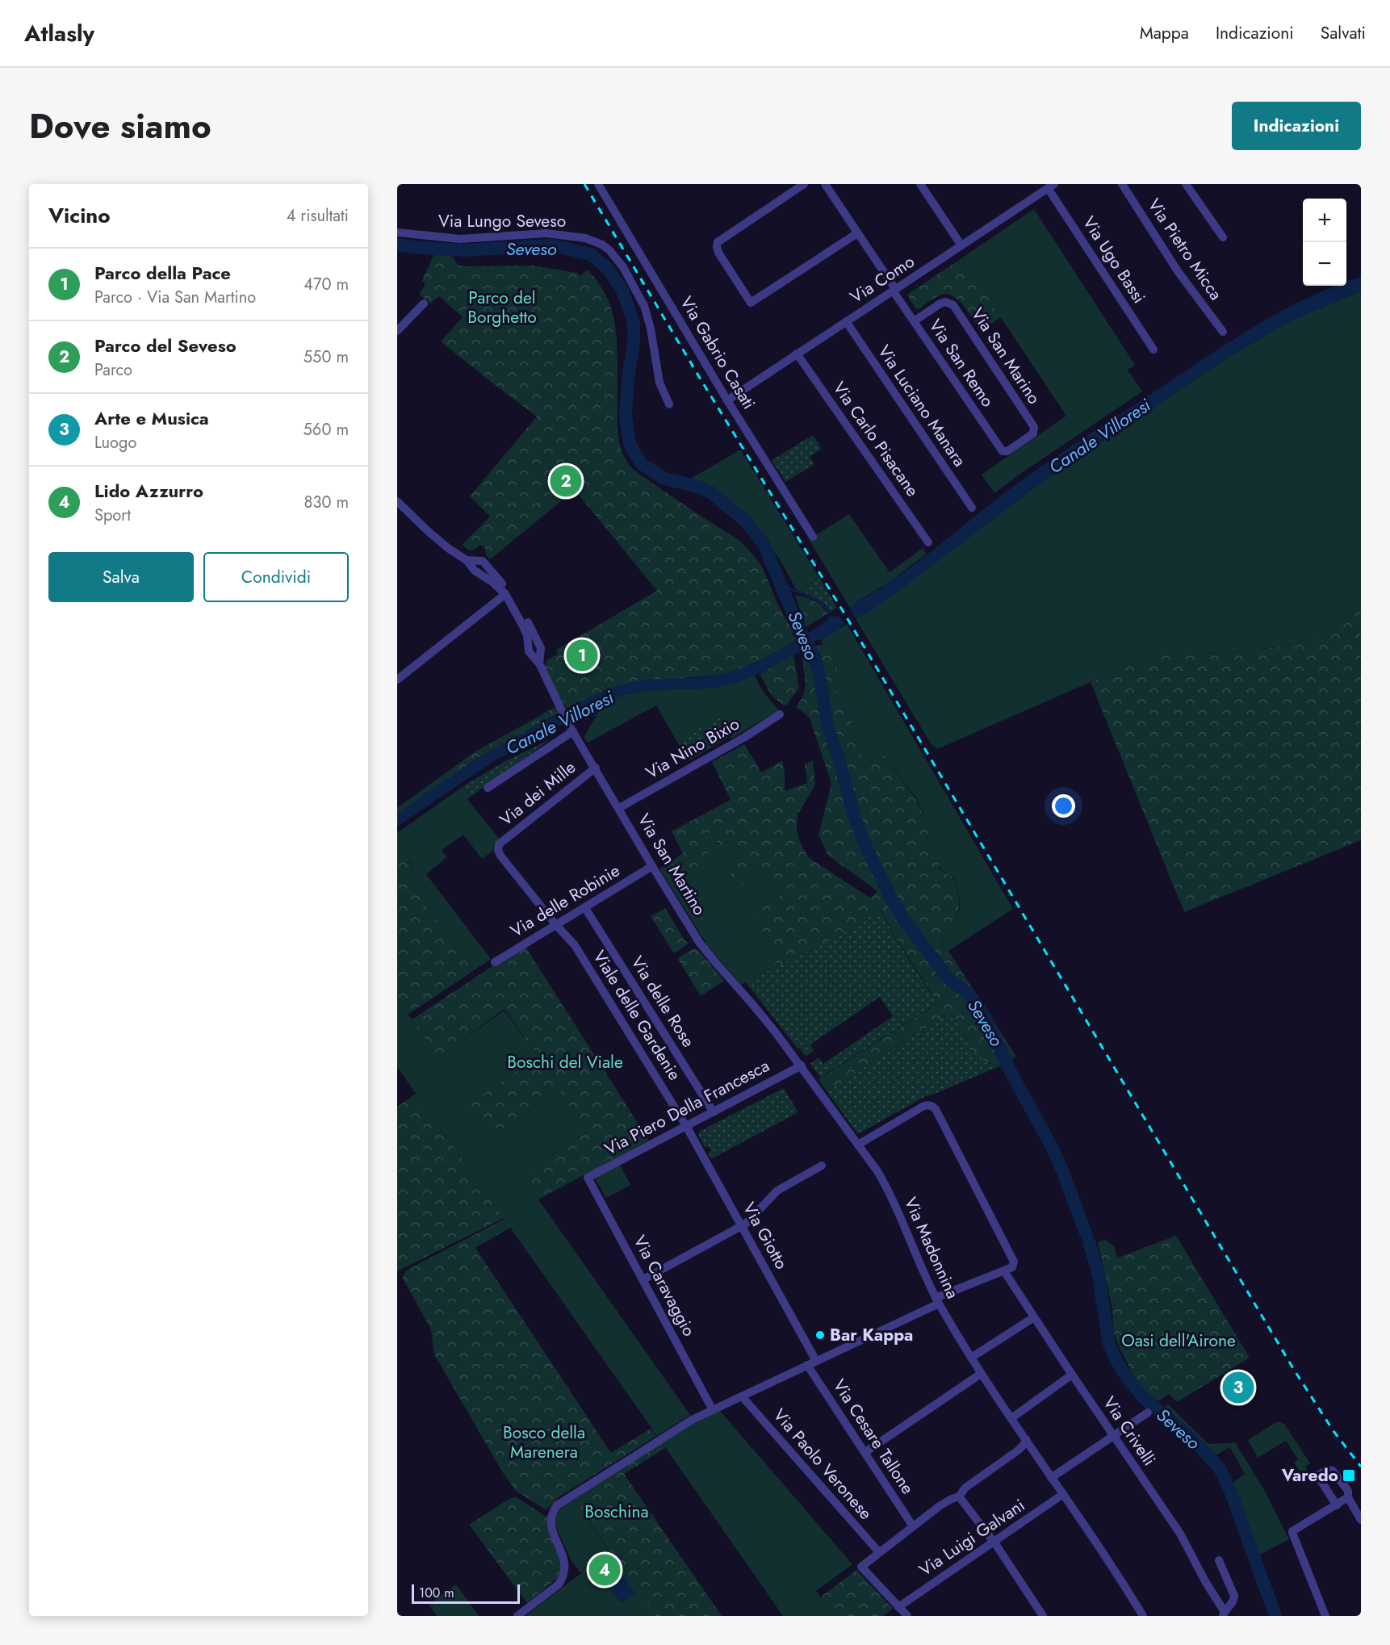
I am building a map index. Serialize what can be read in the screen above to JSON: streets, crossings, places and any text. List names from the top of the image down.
{
  "streets": {
    "street": [
      "Via Lungo Seveso",
      "Via Pietro Micca",
      "Via Ugo Bassi",
      "Via Como",
      "Via Gabrio Casati",
      "Via San Marino",
      "Via San Remo",
      "Via Luciano Manara",
      "Via Carlo Pisacane",
      "Via Nino Bixio",
      "Via dei Mille",
      "Via San Martino",
      "Via delle Robinie",
      "Via delle Rose",
      "Viale delle Gardenie",
      "Via Piero Della Francesca",
      "Via Giotto",
      "Via Madonnina",
      "Via Caravaggio",
      "Via Crivelli",
      "Via Cesare Tallone",
      "Via Paolo Veronese",
      "Via Luigi Galvani"
    ]
  },
  "crossings": [
    ["Via Ugo Bassi", "Via Como"],
    ["Via Como", "Via Gabrio Casati"],
    ["Via Como", "Via San Remo"],
    ["Via Como", "Via Luciano Manara"],
    ["Via Como", "Via Carlo Pisacane"],
    ["Via San Marino", "Via San Remo"],
    ["Via Nino Bixio", "Via San Martino"],
    ["Via dei Mille", "Via San Martino"],
    ["Via dei Mille", "Viale delle Gardenie"],
    ["Via San Martino", "Via delle Robinie"],
    ["Via San Martino", "Via Piero Della Francesca"],
    ["Via San Martino", "Via Madonnina"],
    ["Via delle Robinie", "Via delle Rose"],
    ["Via delle Robinie", "Viale delle Gardenie"],
    ["Via delle Rose", "Via Piero Della Francesca"],
    ["Viale delle Gardenie", "Via Piero Della Francesca"],
    ["Viale delle Gardenie", "Via Giotto"],
    ["Via Piero Della Francesca", "Via Giotto"],
    ["Via Piero Della Francesca", "Via Madonnina"],
    ["Via Piero Della Francesca", "Via Caravaggio"],
    ["Via Madonnina", "Via Luigi Galvani"]
  ],
  "water": ["Seveso", "Canale Villoresi"],
  "parks": [
    "Parco del Borghetto",
    "Boschi del Viale",
    "Oasi dell'Airone",
    "Bosco della Marenera",
    "Boschina"
  ],
  "places": {
    "other": ["Bar Kappa"],
    "transit": ["Varedo"]
  },
  "scale_bar": "100 m",
  "page": {
    "header": "Atlasly",
    "nav": ["Mappa", "Indicazioni", "Salvati"],
    "title": "Dove siamo",
    "buttons": [
      "Indicazioni",
      ["Salva", "Condividi"]
    ],
    "heading": ["Vicino", "4 risultati"],
    "map_buttons": ["+", "−"],
    "list": [
      {
        "mark": "1",
        "name": "Parco della Pace",
        "note": "Parco · Via San Martino",
        "value": "470 m"
      },
      {
        "mark": "2",
        "name": "Parco del Seveso",
        "note": "Parco",
        "value": "550 m"
      },
      {
        "mark": "3",
        "name": "Arte e Musica",
        "note": "Luogo",
        "value": "560 m"
      },
      {
        "mark": "4",
        "name": "Lido Azzurro",
        "note": "Sport",
        "value": "830 m"
      }
    ],
    "pins": [
      "2",
      "1",
      "3",
      "4"
    ],
    "scale": "100 m"
  }
}
